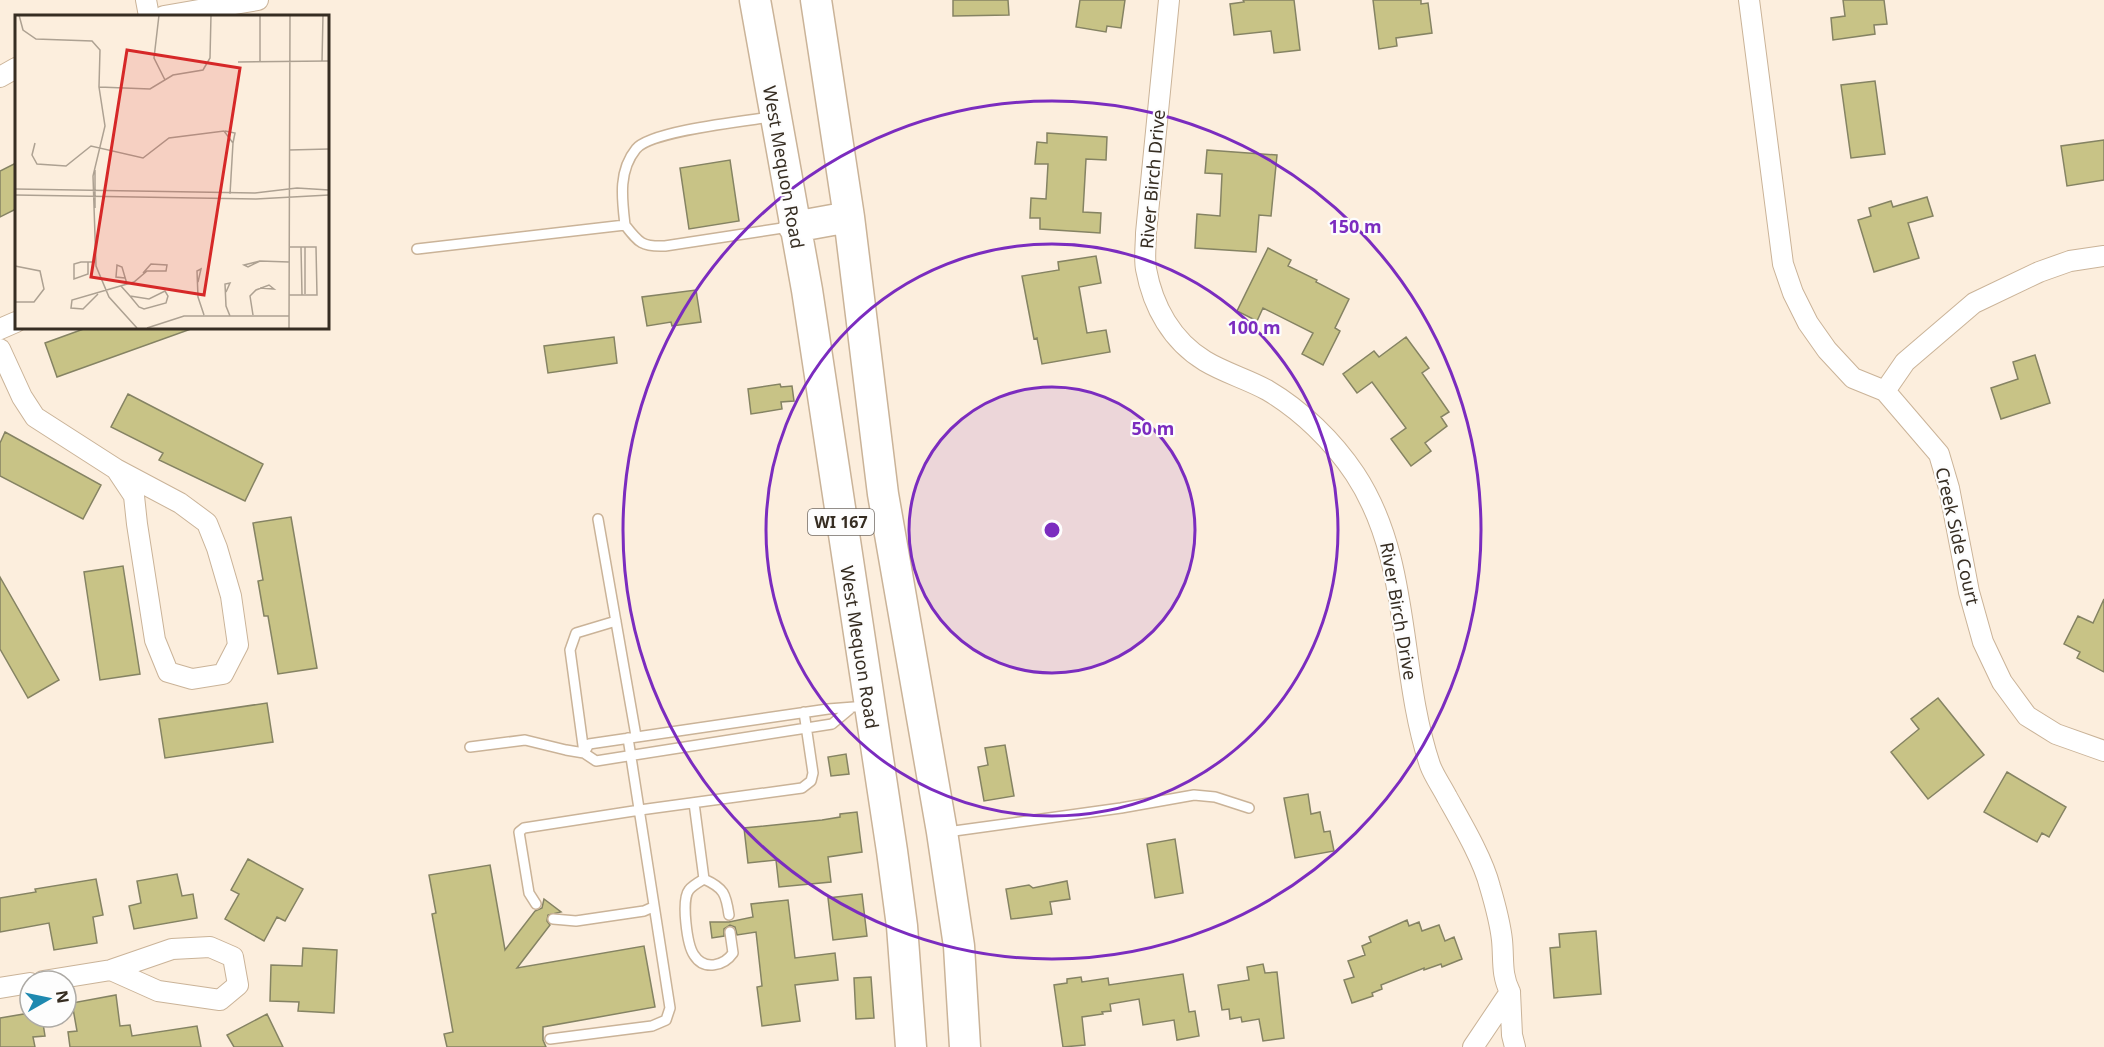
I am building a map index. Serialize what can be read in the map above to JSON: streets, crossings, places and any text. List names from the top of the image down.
{
  "streets": {
    "main road": ["West Mequon Road", "WI 167"],
    "street": ["River Birch Drive", "Creek Side Court"]
  },
  "north": "right",
  "rings": ["150 m", "100 m", "50 m"]
}
